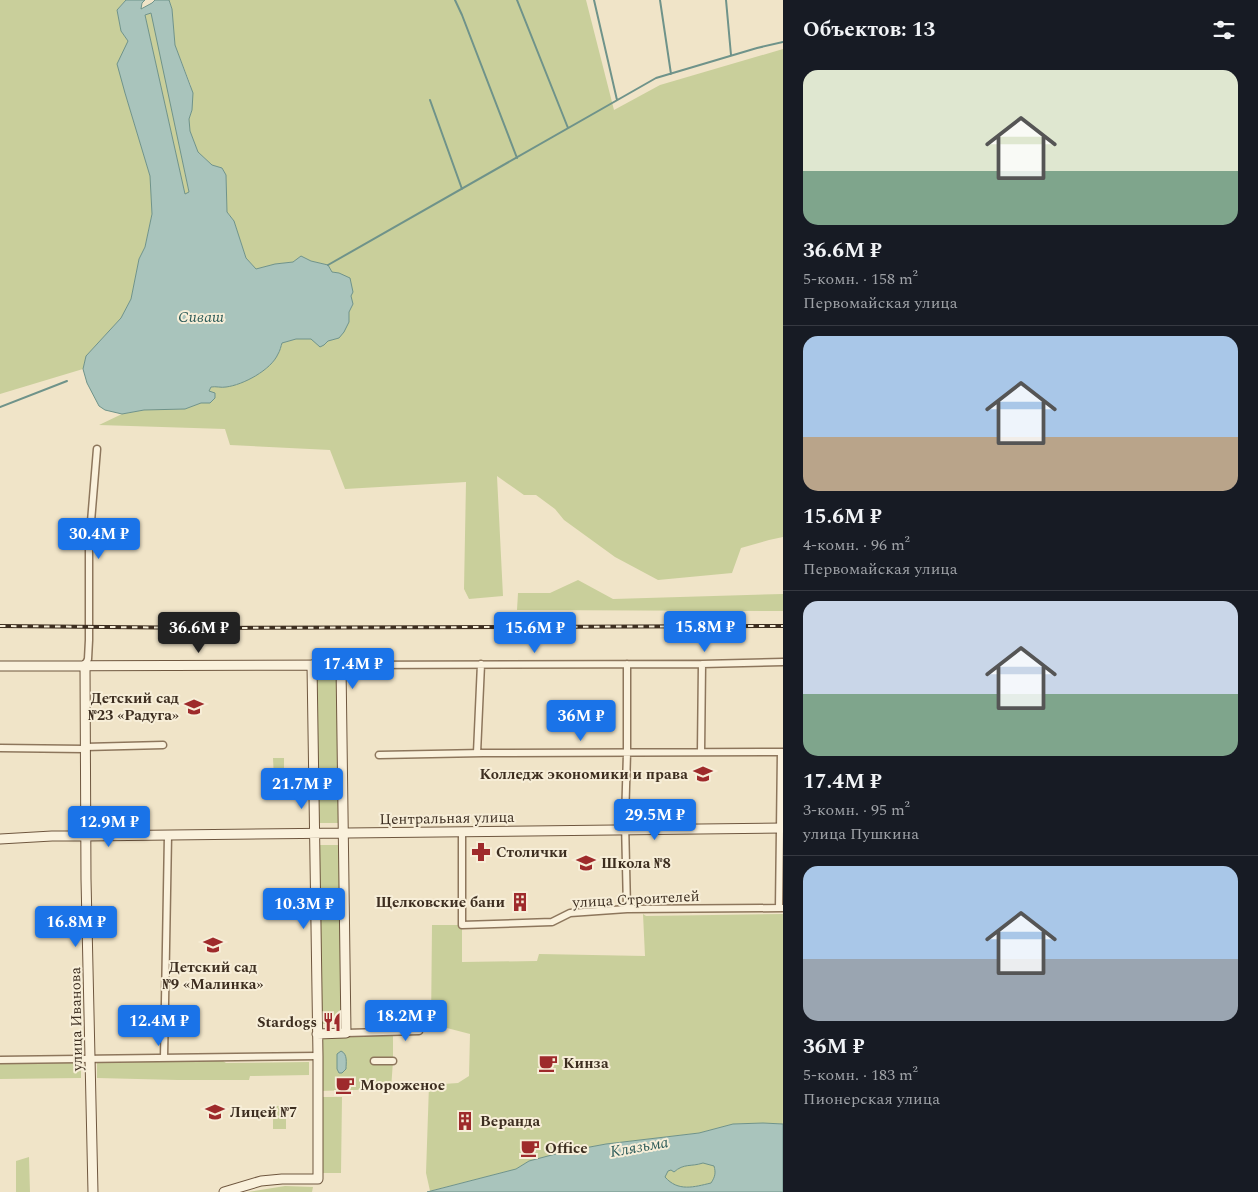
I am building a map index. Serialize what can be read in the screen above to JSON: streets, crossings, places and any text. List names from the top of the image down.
{
  "streets": {
    "street": ["Центральная улица", "улица Строителей", "улица Иванова"]
  },
  "crossings": [
    ["Центральная улица", "улица Строителей"],
    ["Центральная улица", "улица Иванова"]
  ],
  "water": ["Сиваш", "Клязьма"],
  "places": {
    "school or university": [
      "Детский сад №23 «Радуга»",
      "Колледж экономики и права",
      "Школа №8",
      "Детский сад №9 «Малинка»",
      "Лицей №7"
    ],
    "pharmacy": ["Столички"],
    "building": ["Щелковские бани", "Веранда"],
    "restaurant": ["Stardogs"],
    "cafe": ["Кинза", "Мороженое", "Office"]
  },
  "page": {
    "heading": "Объектов: 13",
    "list": [
      {
        "name": "36.6M ₽",
        "note": "5-комн. · 158 m² · Первомайская улица"
      },
      {
        "name": "15.6M ₽",
        "note": "4-комн. · 96 m² · Первомайская улица"
      },
      {
        "name": "17.4M ₽",
        "note": "3-комн. · 95 m² · улица Пушкина"
      },
      {
        "name": "36M ₽",
        "note": "5-комн. · 183 m² · Пионерская улица"
      }
    ],
    "price": [
      "30.4M ₽",
      "15.8M ₽",
      "36.6M ₽",
      "15.6M ₽",
      "17.4M ₽",
      "36M ₽",
      "21.7M ₽",
      "29.5M ₽",
      "12.9M ₽",
      "10.3M ₽",
      "16.8M ₽",
      "18.2M ₽",
      "12.4M ₽"
    ]
  }
}
